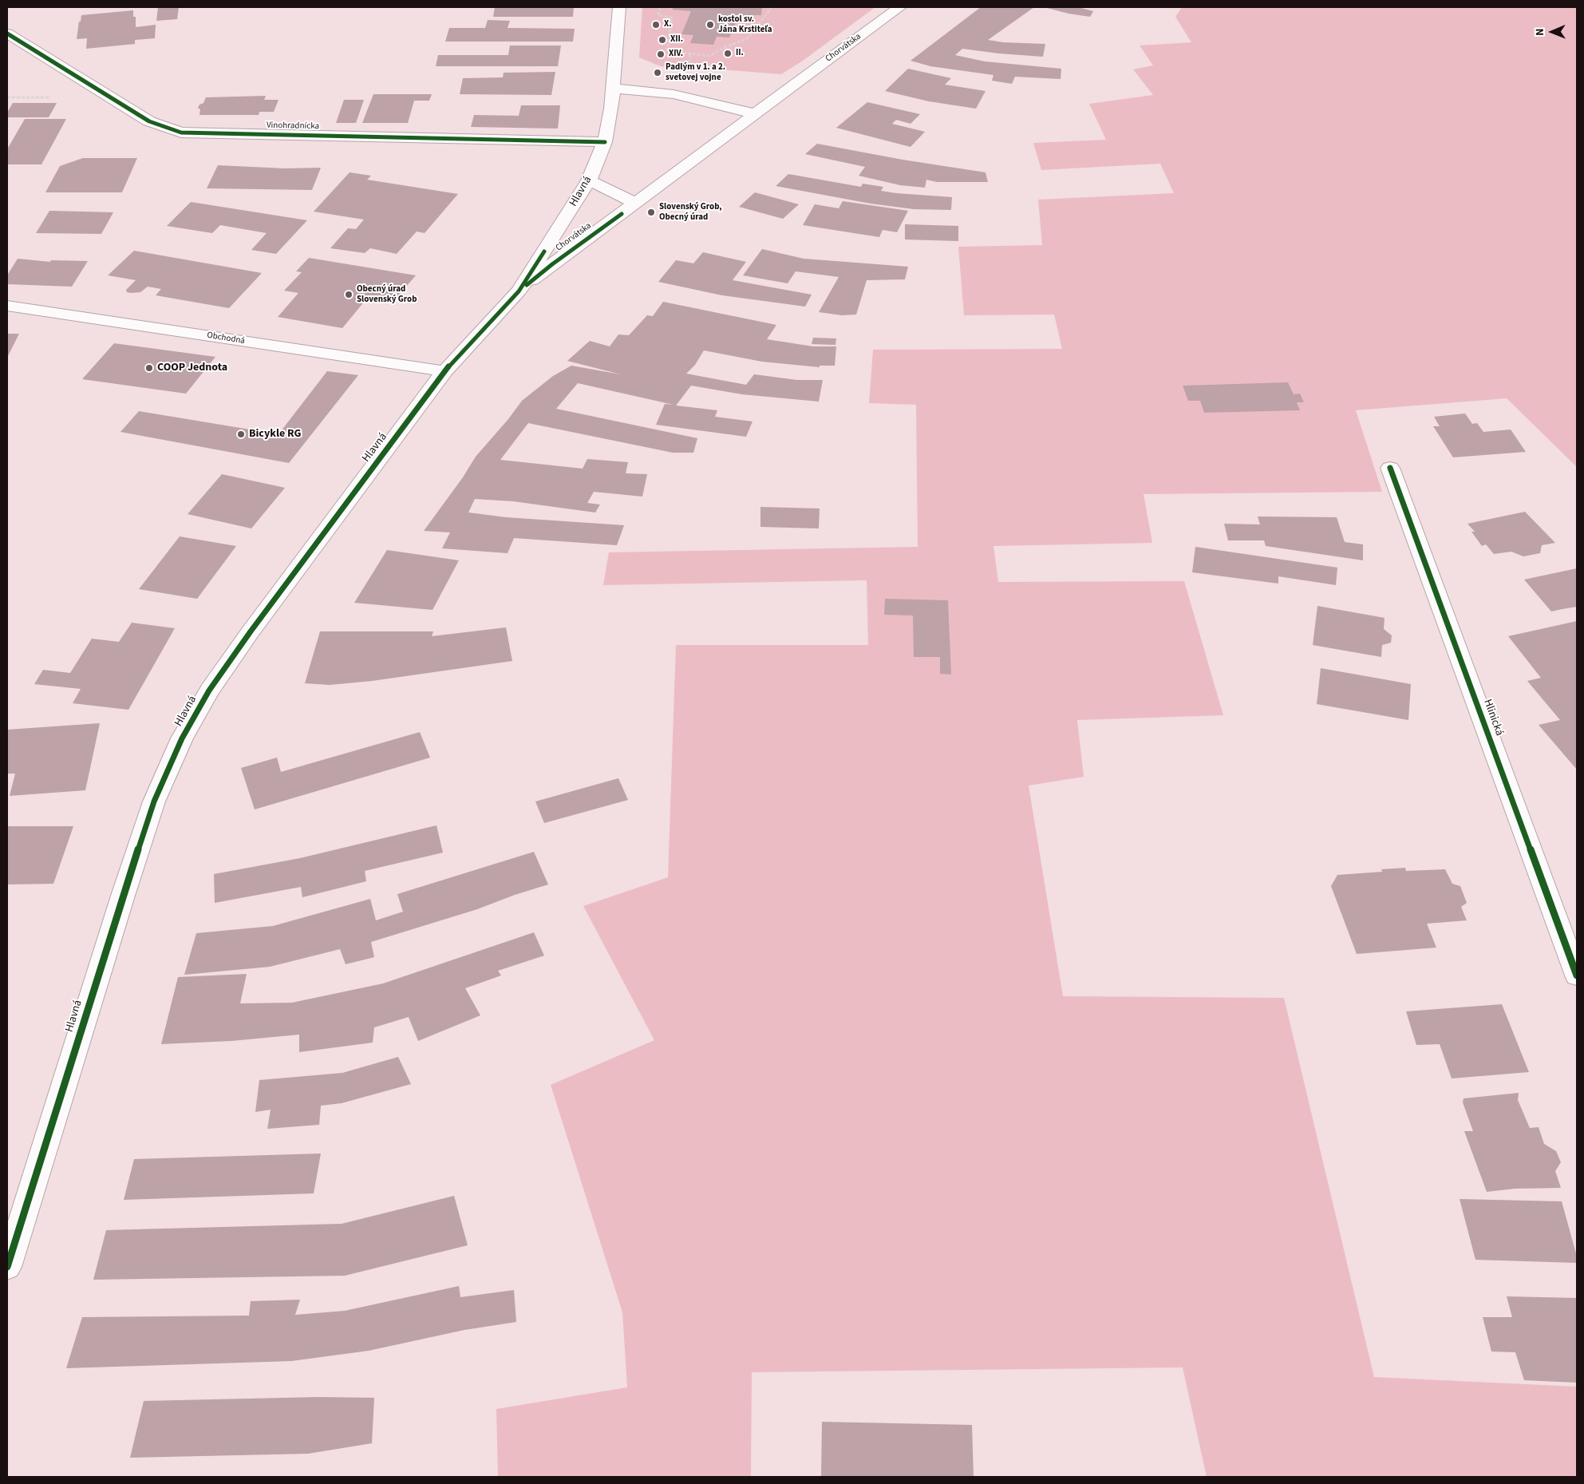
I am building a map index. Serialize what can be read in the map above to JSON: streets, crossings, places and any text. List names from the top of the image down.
{
  "streets": {
    "street": [
      "Chorvátska",
      "Vinohradnícka",
      "Hlavná",
      "Obchodná",
      "Hlinická"
    ]
  },
  "crossings": [
    ["Chorvátska", "Hlavná"],
    ["Vinohradnícka", "Hlavná"],
    ["Hlavná", "Obchodná"]
  ],
  "places": [
    "X.",
    "kostol sv. Jána Krstiteľa",
    "XII.",
    "II.",
    "XIV.",
    "Padlým v 1. a 2. svetovej vojne",
    "Slovenský Grob, Obecný úrad",
    "Obecný úrad Slovenský Grob",
    "COOP Jednota",
    "Bicykle RG"
  ],
  "north": "left"
}
